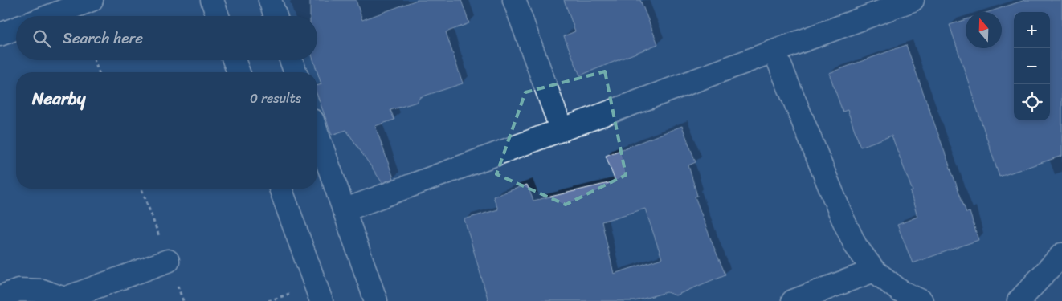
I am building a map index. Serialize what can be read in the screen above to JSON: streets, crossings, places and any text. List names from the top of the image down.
{
  "north": "top",
  "page": {
    "map_buttons": ["+", "−"],
    "search": "Search here",
    "heading": ["Nearby", "0 results"]
  }
}
